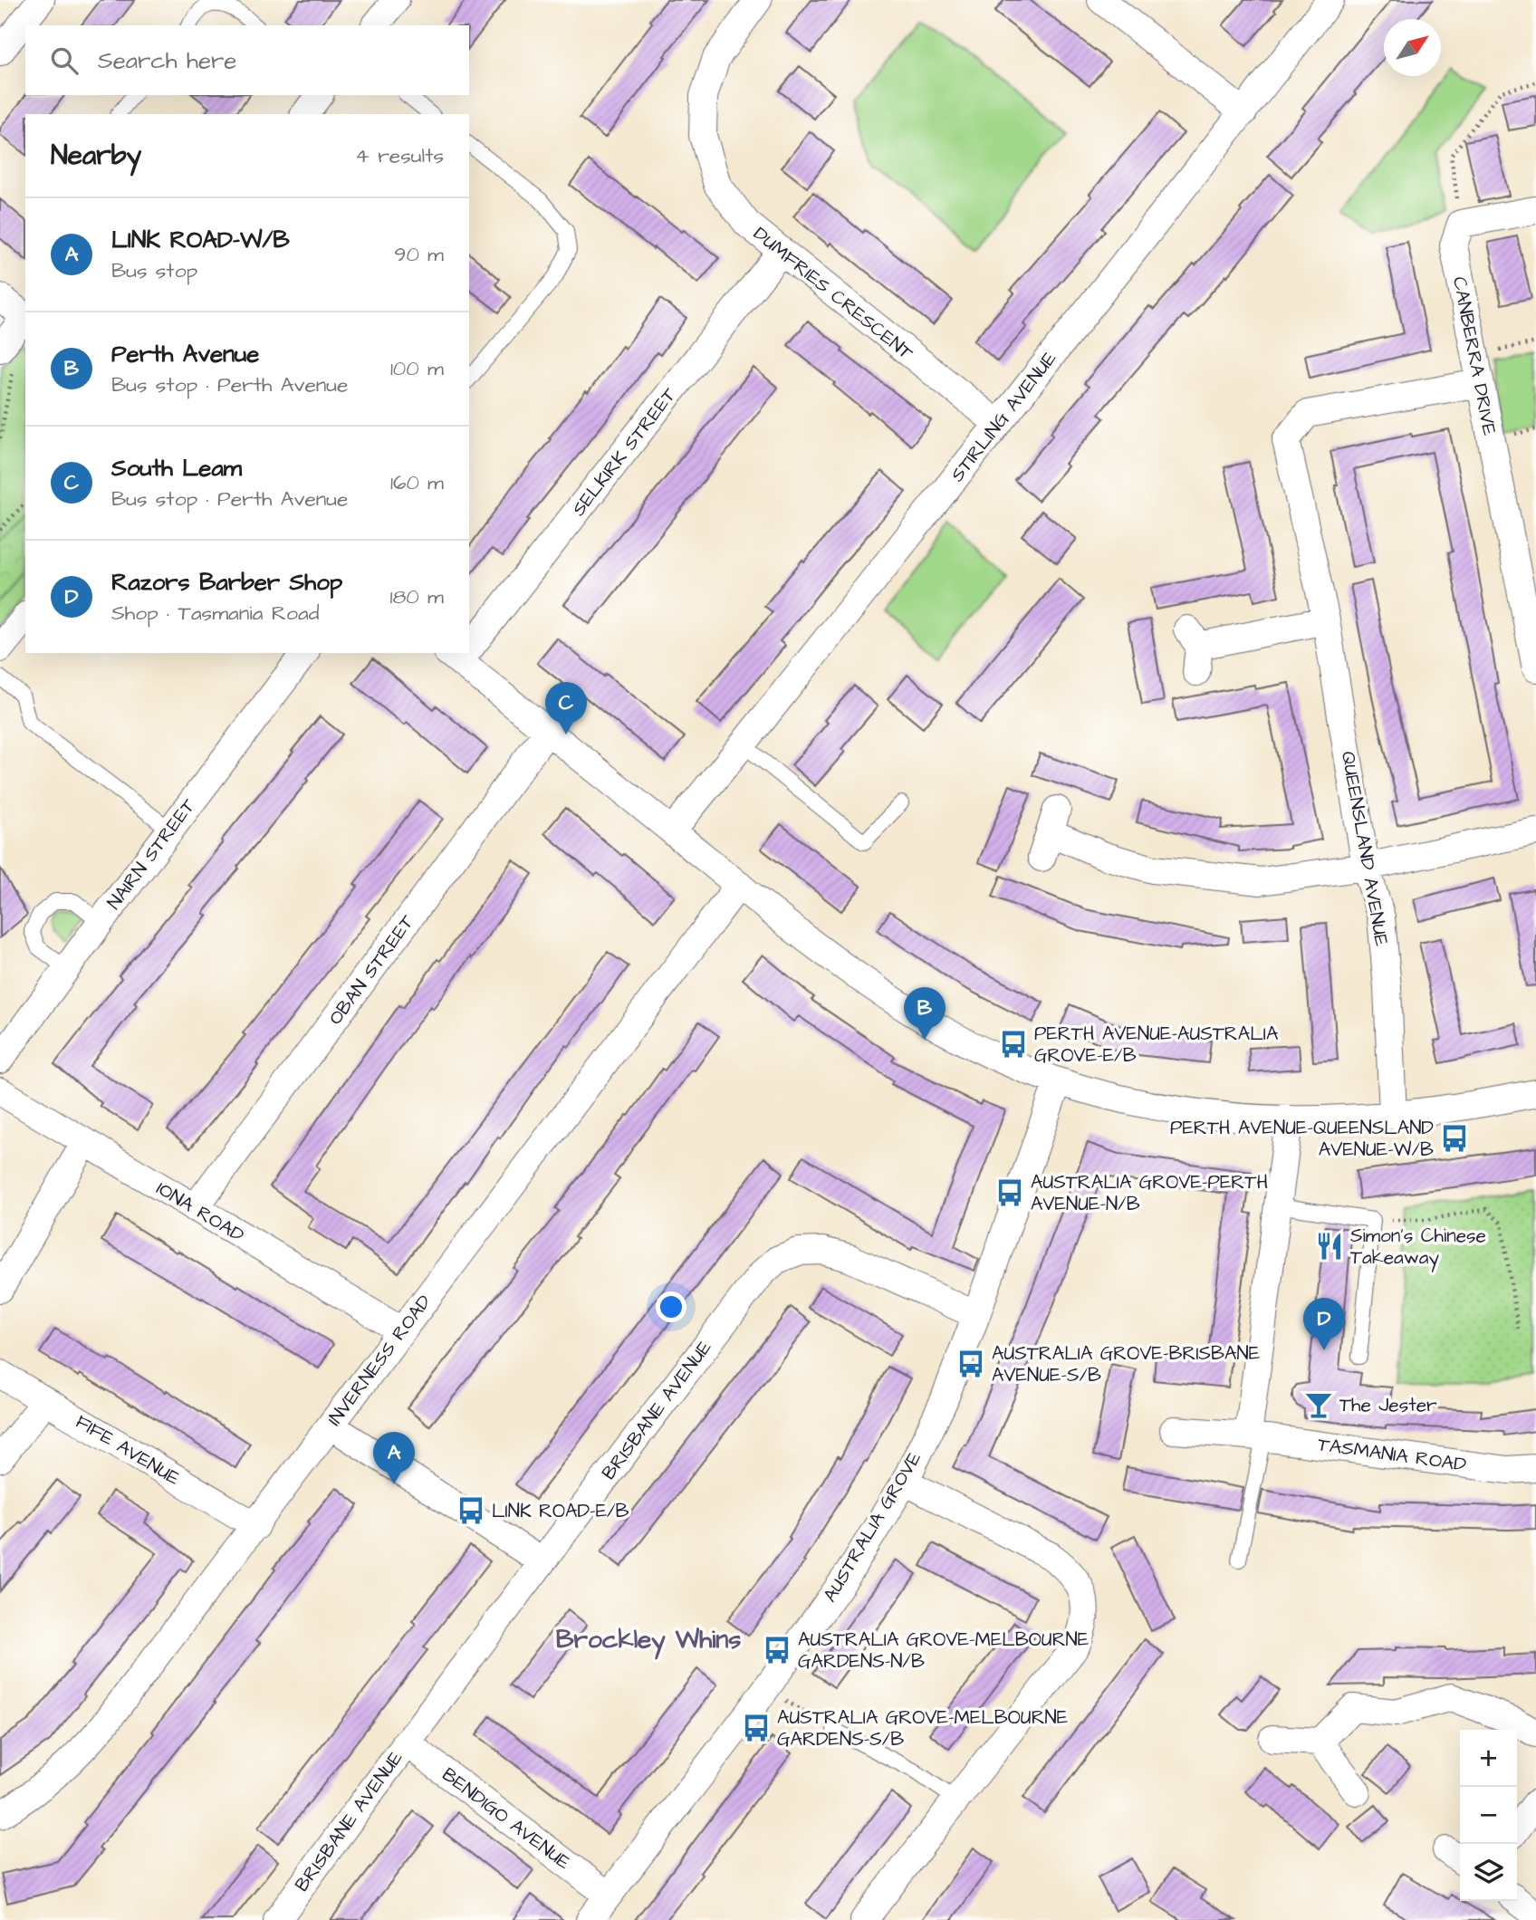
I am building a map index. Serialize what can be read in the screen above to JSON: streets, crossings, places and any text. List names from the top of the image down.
{
  "streets": {
    "street": [
      "DUMFRIES CRESCENT",
      "CANBERRA DRIVE",
      "STIRLING AVENUE",
      "SELKIRK STREET",
      "QUEENSLAND AVENUE",
      "NAIRN STREET",
      "OBAN STREET",
      "IONA ROAD",
      "INVERNESS ROAD",
      "BRISBANE AVENUE",
      "FIFE AVENUE",
      "TASMANIA ROAD",
      "AUSTRALIA GROVE",
      "BENDIGO AVENUE"
    ]
  },
  "crossings": [
    ["DUMFRIES CRESCENT", "STIRLING AVENUE"],
    ["DUMFRIES CRESCENT", "SELKIRK STREET"],
    ["CANBERRA DRIVE", "QUEENSLAND AVENUE"],
    ["OBAN STREET", "IONA ROAD"],
    ["IONA ROAD", "INVERNESS ROAD"],
    ["INVERNESS ROAD", "FIFE AVENUE"],
    ["BRISBANE AVENUE", "AUSTRALIA GROVE"],
    ["BRISBANE AVENUE", "BENDIGO AVENUE"],
    ["AUSTRALIA GROVE", "BENDIGO AVENUE"]
  ],
  "districts": ["Brockley Whins"],
  "places": {
    "bus stop": [
      "PERTH AVENUE-AUSTRALIA GROVE-E/B",
      "PERTH AVENUE-QUEENSLAND AVENUE-W/B",
      "AUSTRALIA GROVE-PERTH AVENUE-N/B",
      "AUSTRALIA GROVE-BRISBANE AVENUE-S/B",
      "LINK ROAD-E/B",
      "AUSTRALIA GROVE-MELBOURNE GARDENS-N/B",
      "AUSTRALIA GROVE-MELBOURNE GARDENS-S/B"
    ],
    "restaurant": ["Simon's Chinese Takeaway"],
    "bar": ["The Jester"]
  },
  "north": "top right",
  "page": {
    "search": "Search here",
    "heading": ["Nearby", "4 results"],
    "list": [
      {
        "mark": "A",
        "name": "LINK ROAD-W/B",
        "note": "Bus stop",
        "value": "90 m"
      },
      {
        "mark": "B",
        "name": "Perth Avenue",
        "note": "Bus stop · Perth Avenue",
        "value": "100 m"
      },
      {
        "mark": "C",
        "name": "South Leam",
        "note": "Bus stop · Perth Avenue",
        "value": "160 m"
      },
      {
        "mark": "D",
        "name": "Razors Barber Shop",
        "note": "Shop · Tasmania Road",
        "value": "180 m"
      }
    ],
    "pins": [
      "C",
      "B",
      "D",
      "A"
    ],
    "map_buttons": ["+", "−"]
  }
}
